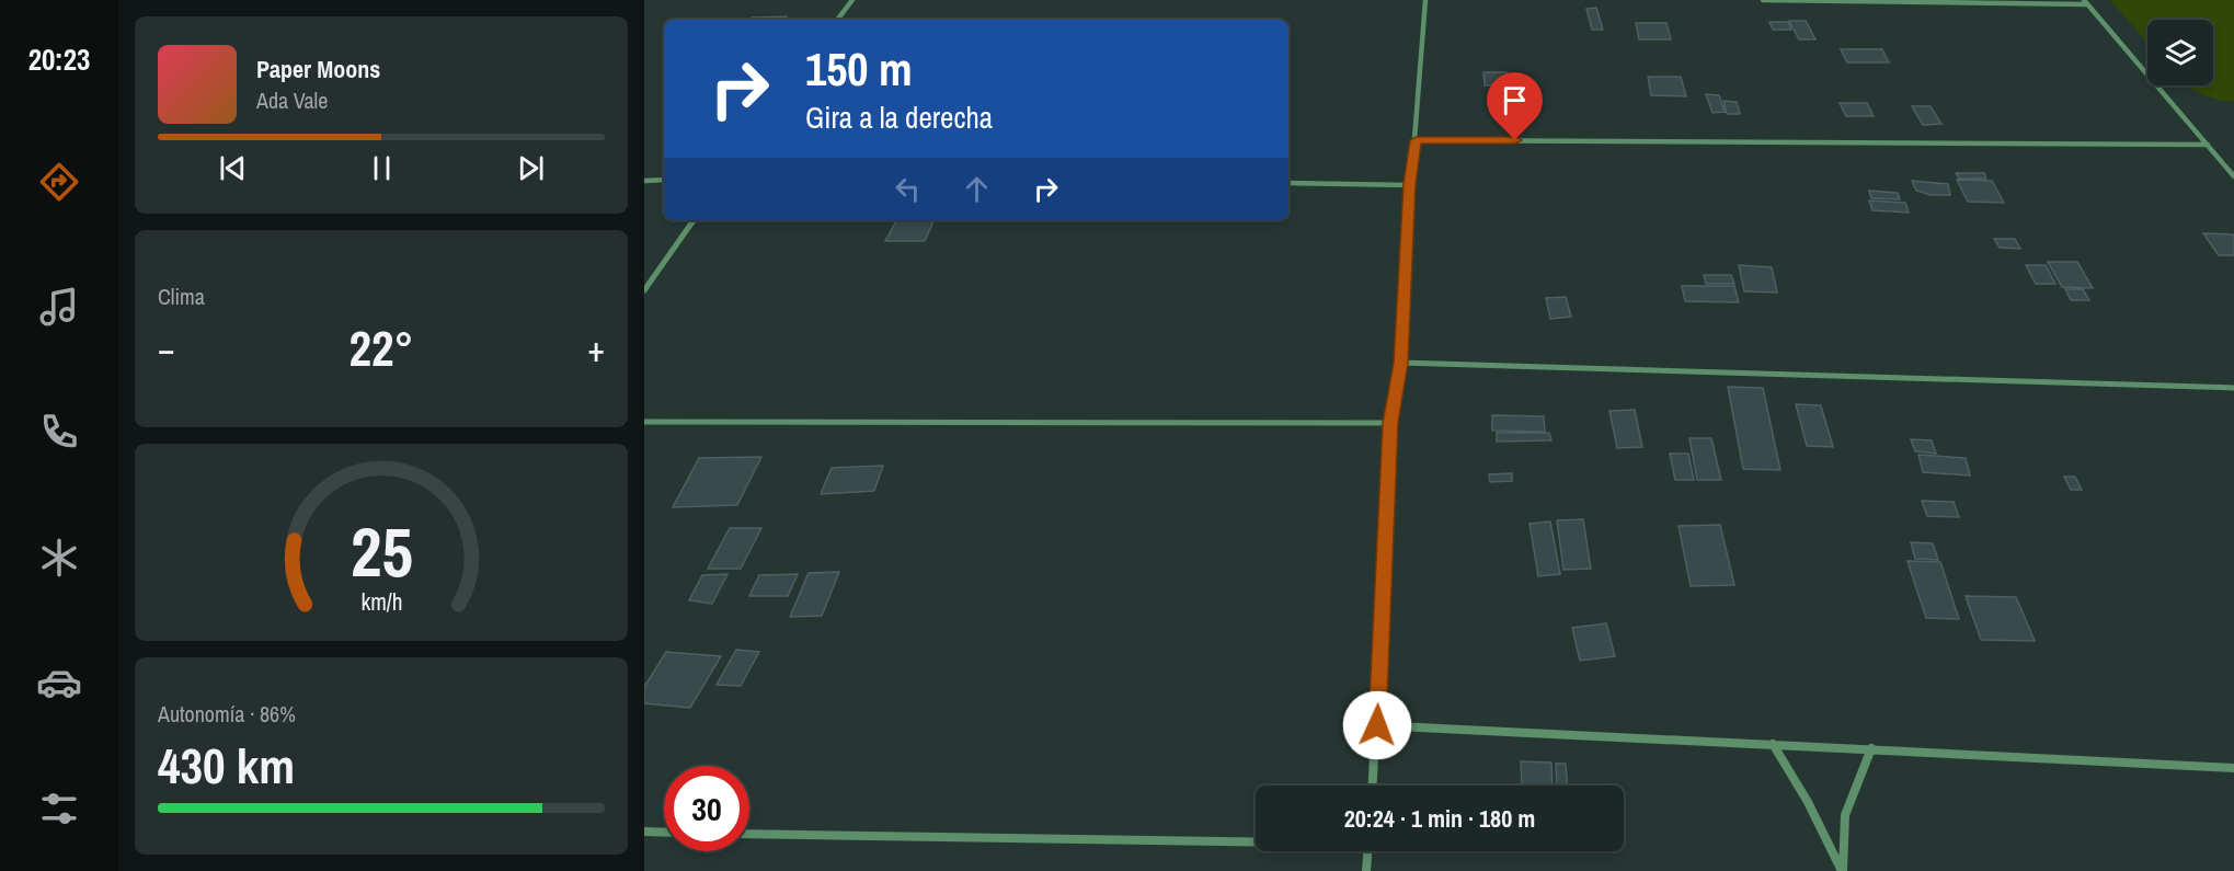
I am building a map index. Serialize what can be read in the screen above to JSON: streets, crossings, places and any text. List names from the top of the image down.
{
  "page": {
    "tabs": "20:23",
    "turn": ["150 m", "Gira a la derecha"],
    "song": ["Paper Moons", "Ada Vale"],
    "tile": [
      "Clima",
      ["Autonomía · 86%", "430 km"]
    ],
    "heat": ["−", "22°", "+"],
    "limit": "30",
    "trip": "20:24 · 1 min · 180 m",
    "gauge": ["25", "km/h"]
  }
}
